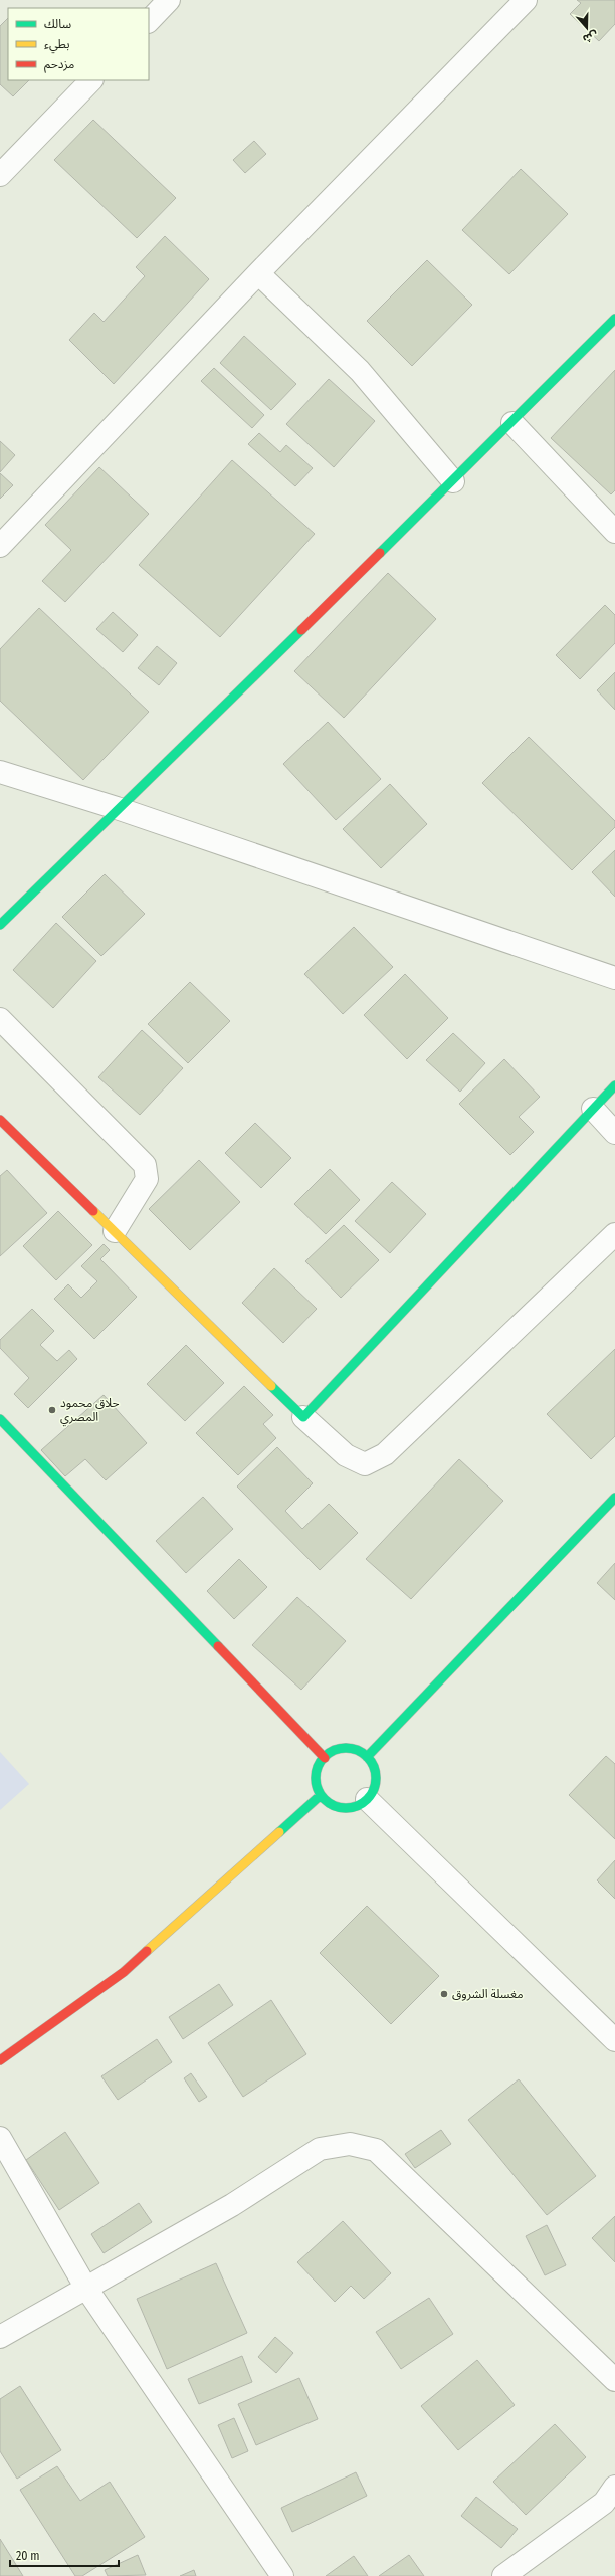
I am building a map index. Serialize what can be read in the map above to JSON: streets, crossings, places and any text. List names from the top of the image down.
{
  "places": ["حلاق محمود المصري", "مغسلة الشروق"],
  "legend": ["سالك", "بطيء", "مزدحم"],
  "scale_bar": "20 m",
  "north": "bottom"
}
